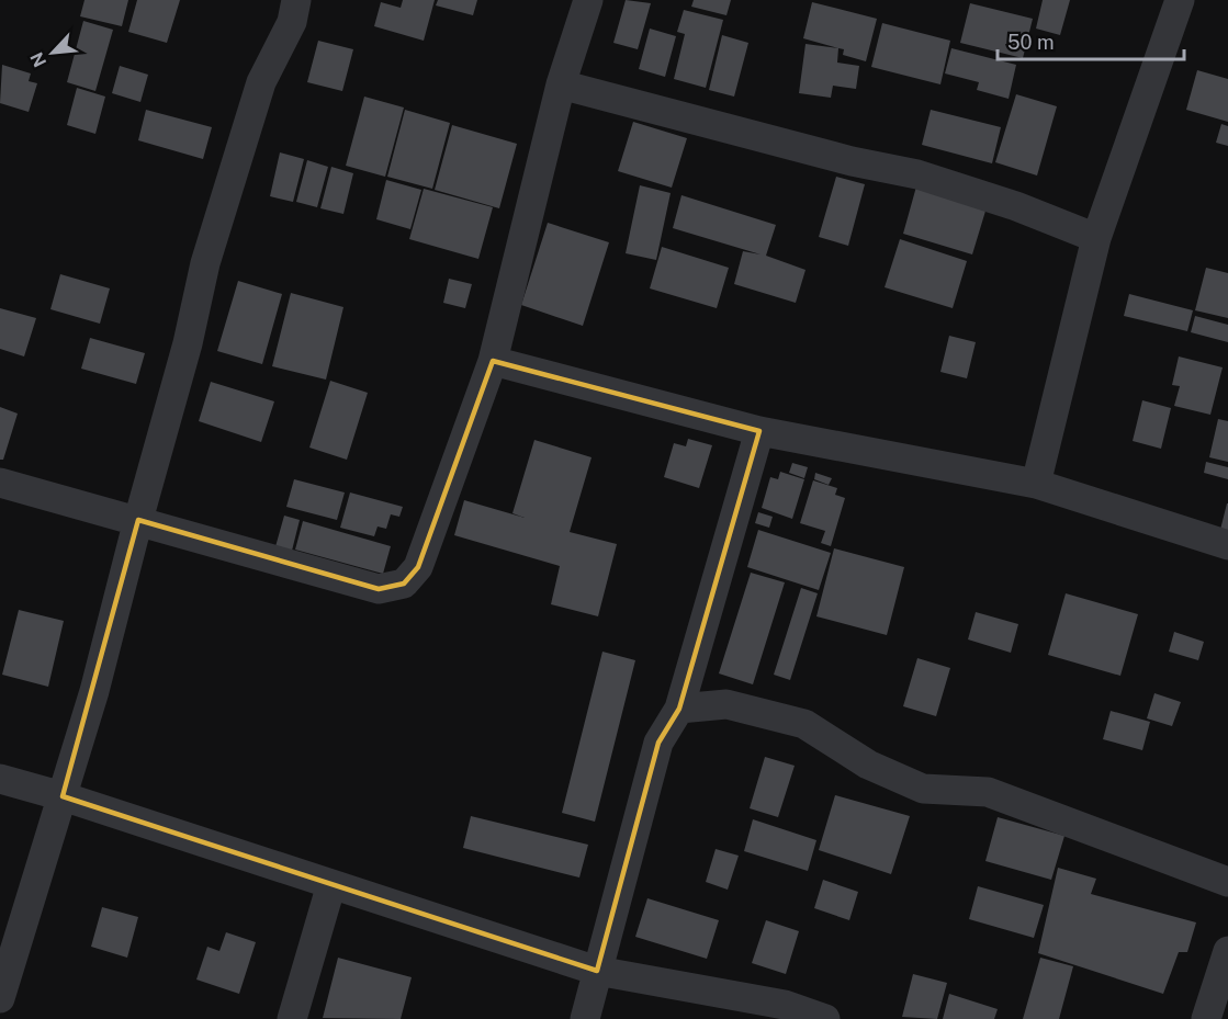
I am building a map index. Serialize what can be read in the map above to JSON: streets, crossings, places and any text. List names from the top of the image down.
{
  "scale_bar": "50 m",
  "north": "bottom left"
}
